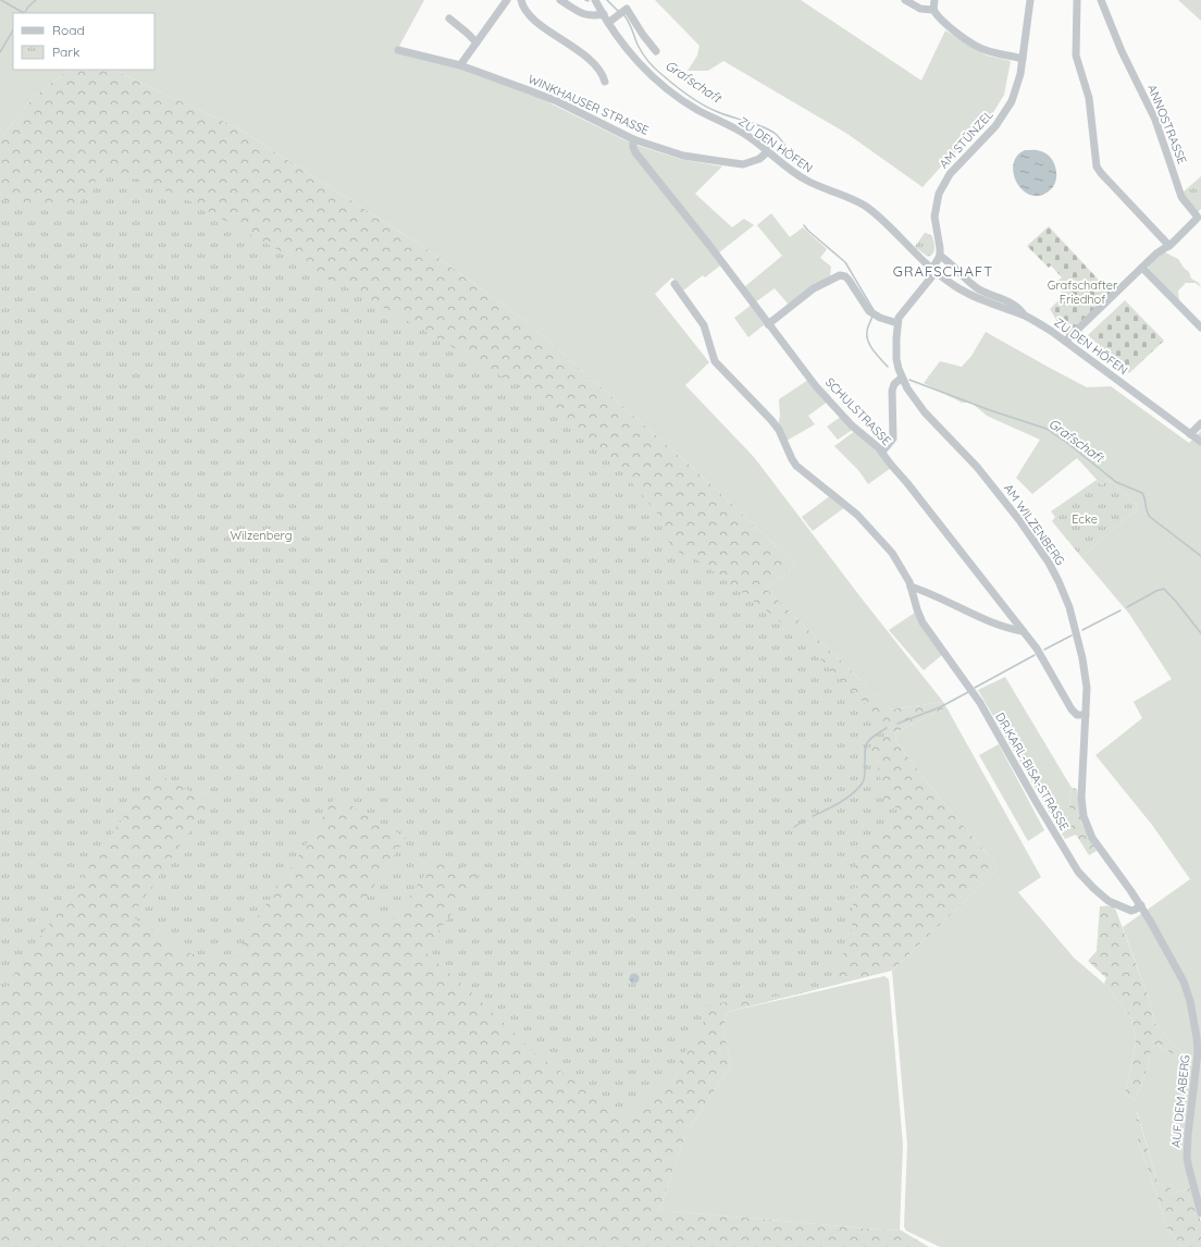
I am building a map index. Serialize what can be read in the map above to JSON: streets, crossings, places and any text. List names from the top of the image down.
{
  "streets": {
    "street": [
      "WINKHAUSER STRASSE",
      "ANNOSTRASSE",
      "AM STÜNZEL",
      "ZU DEN HÖFEN",
      "SCHULSTRASSE",
      "AM WILZENBERG",
      "DR.KARL-BISA-STRASSE",
      "AUF DEM ABERG"
    ]
  },
  "crossings": [
    ["WINKHAUSER STRASSE", "ZU DEN HÖFEN"],
    ["WINKHAUSER STRASSE", "SCHULSTRASSE"],
    ["ANNOSTRASSE", "ZU DEN HÖFEN"],
    ["ZU DEN HÖFEN", "AM WILZENBERG"],
    ["SCHULSTRASSE", "AM WILZENBERG"],
    ["AM WILZENBERG", "DR.KARL-BISA-STRASSE"],
    ["AM WILZENBERG", "AUF DEM ABERG"]
  ],
  "districts": ["GRAFSCHAFT"],
  "water": ["Grafschaft"],
  "parks": ["Grafschafter Friedhof", "Ecke", "Wilzenberg"],
  "legend": ["Road", "Park"]
}
